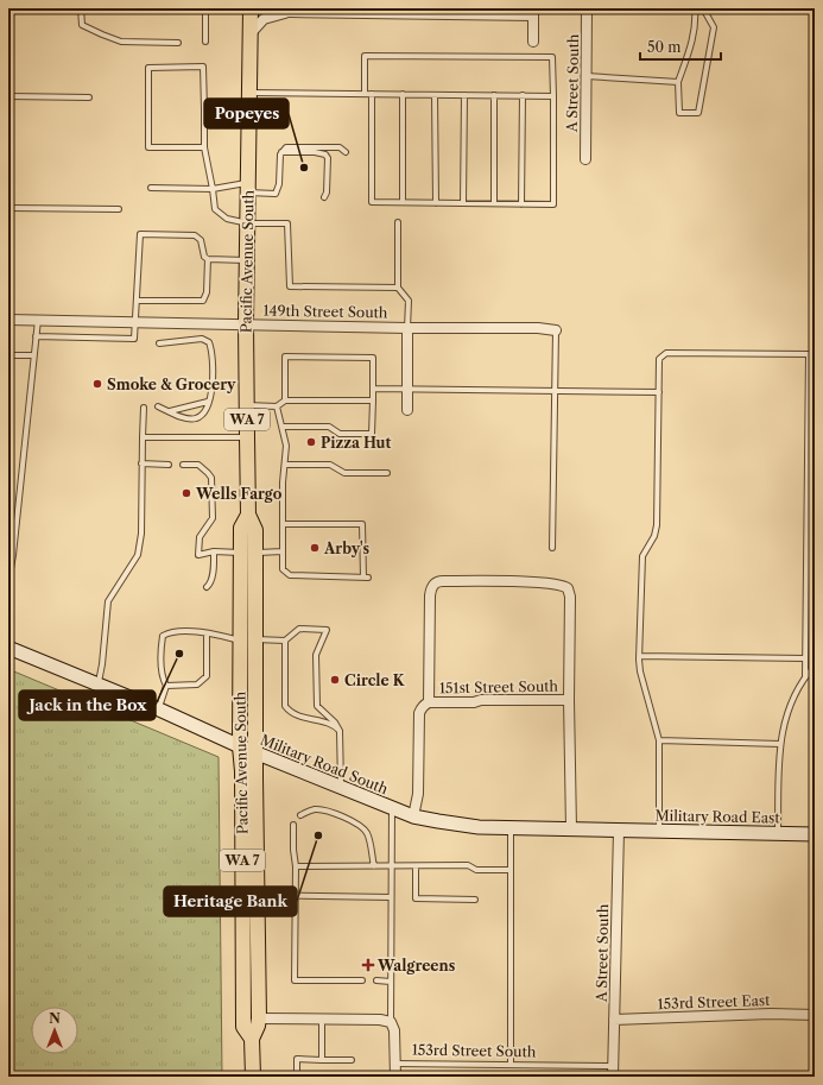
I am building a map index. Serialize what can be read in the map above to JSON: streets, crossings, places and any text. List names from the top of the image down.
{
  "streets": {
    "main road": [
      "Pacific Avenue South",
      "WA 7",
      "Military Road South",
      "Military Road East"
    ],
    "street": [
      "A Street South",
      "149th Street South",
      "151st Street South",
      "153rd Street East",
      "153rd Street South"
    ]
  },
  "crossings": [
    ["A Street South", "Military Road South"],
    ["A Street South", "Military Road East"],
    ["A Street South", "153rd Street East"],
    ["A Street South", "153rd Street South"],
    ["Pacific Avenue South", "149th Street South"],
    ["Pacific Avenue South", "Military Road South"],
    ["Military Road South", "Military Road East"]
  ],
  "places": {
    "other": [
      "Popeyes",
      "Smoke & Grocery",
      "Pizza Hut",
      "Wells Fargo",
      "Arby's",
      "Jack in the Box",
      "Circle K",
      "Heritage Bank"
    ],
    "health": ["Walgreens"]
  },
  "scale_bar": "50 m",
  "north": "top"
}
